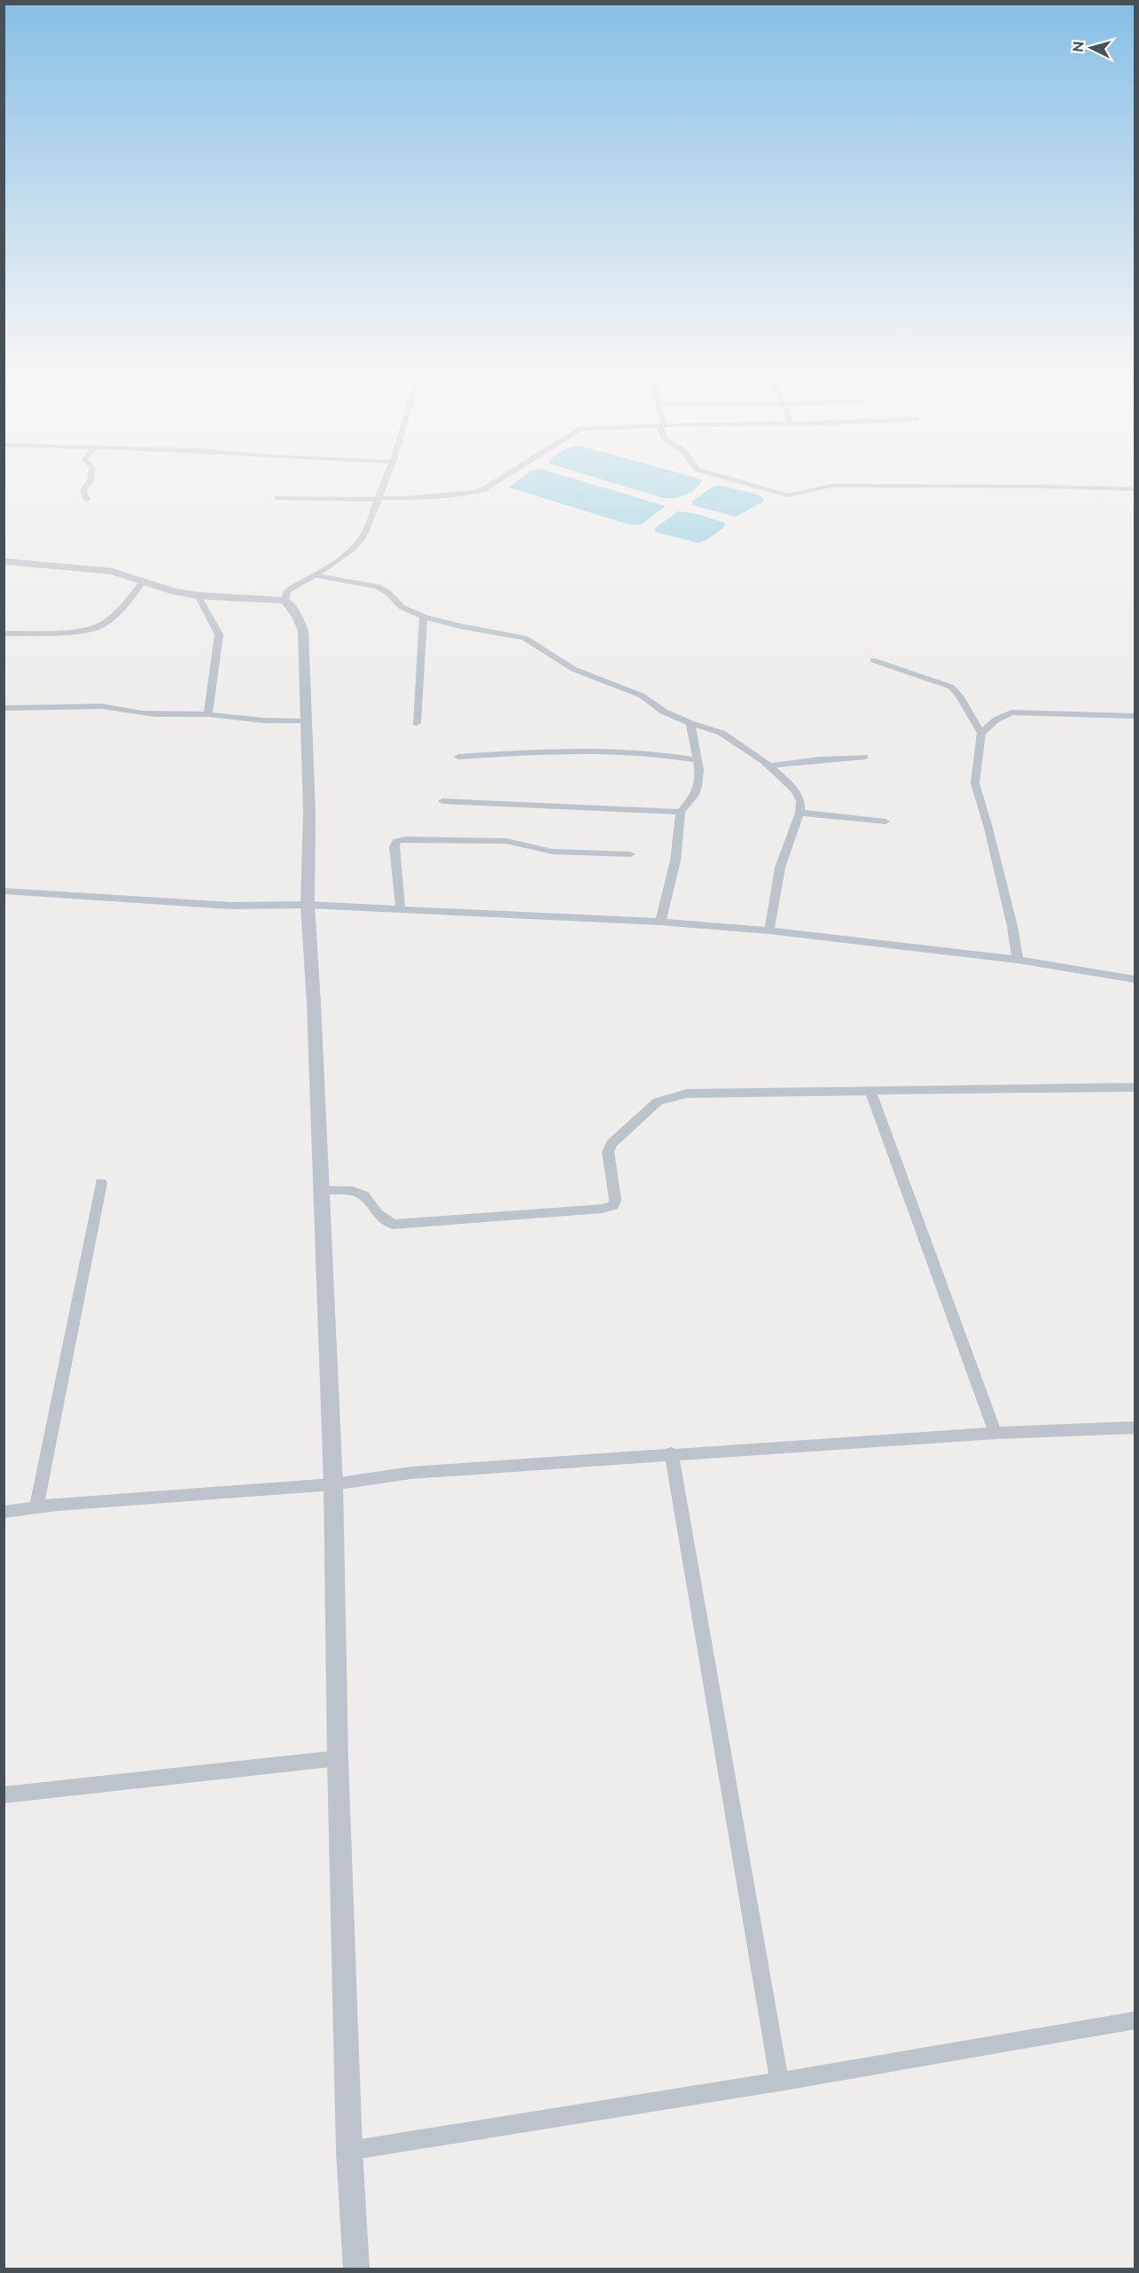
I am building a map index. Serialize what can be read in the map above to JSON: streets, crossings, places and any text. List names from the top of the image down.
{
  "north": "left"
}
